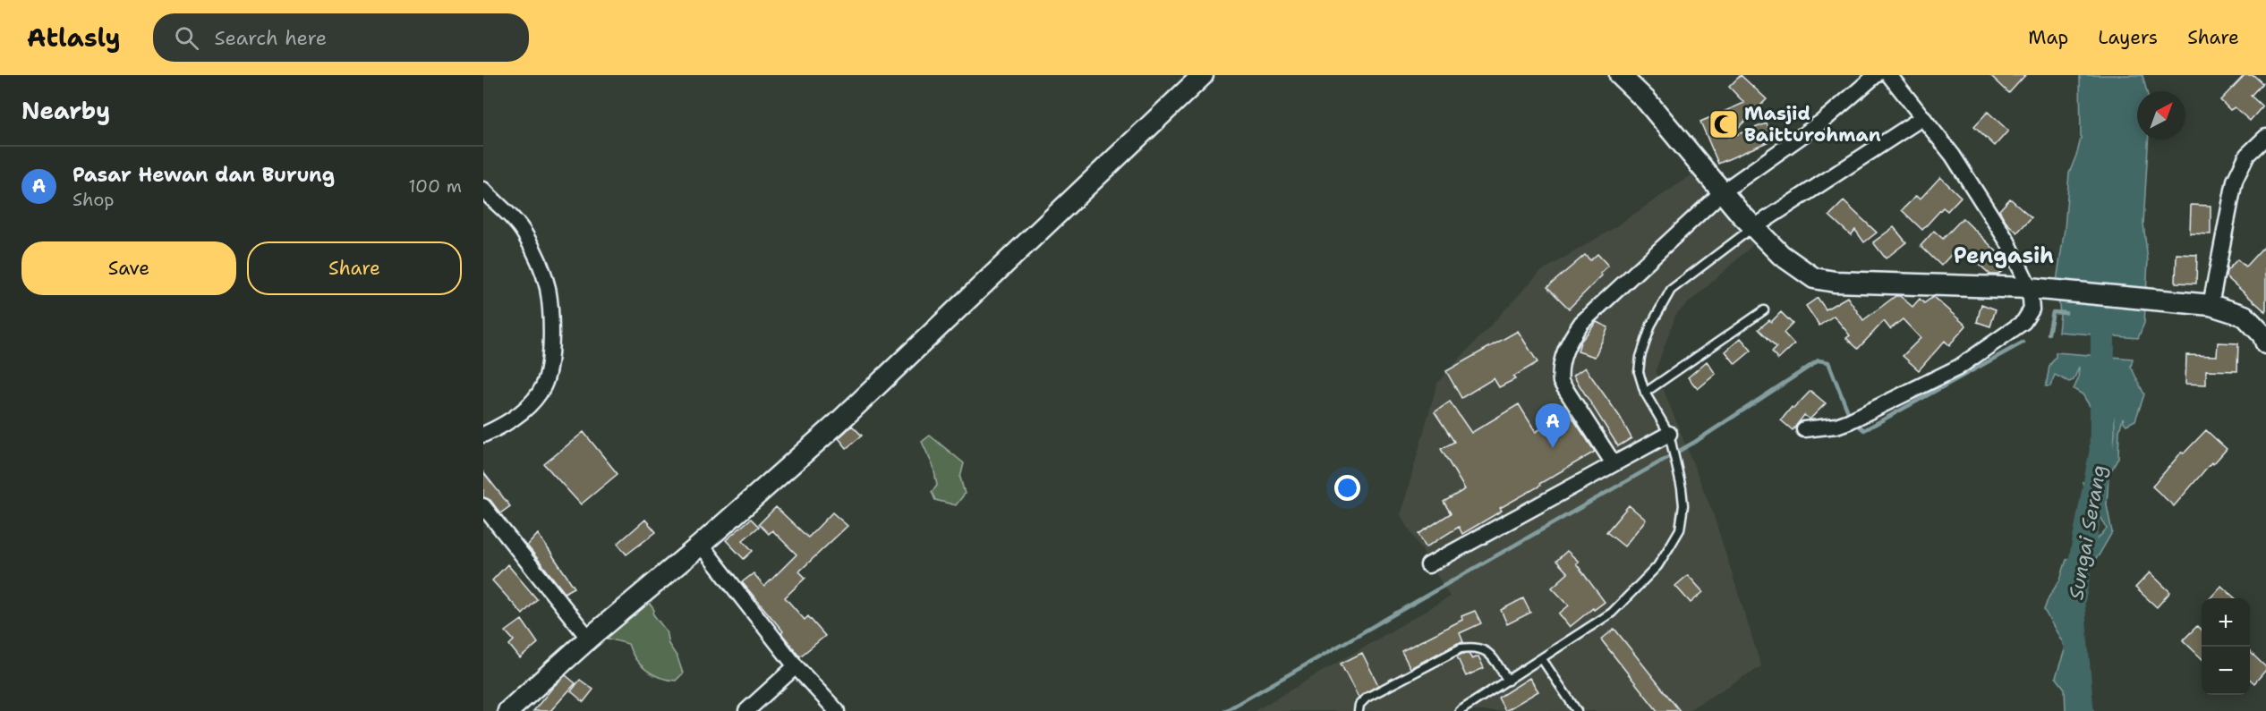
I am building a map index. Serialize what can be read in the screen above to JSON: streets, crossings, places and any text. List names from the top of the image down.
{
  "districts": ["Pengasih"],
  "water": ["Sungai Serang"],
  "places": {
    "mosque": ["Masjid Baitturohman"]
  },
  "north": "top right",
  "page": {
    "header": "Atlasly",
    "search": "Search here",
    "nav": ["Map", "Layers", "Share"],
    "heading": "Nearby",
    "list": [
      {
        "mark": "A",
        "name": "Pasar Hewan dan Burung",
        "note": "Shop",
        "value": "100 m"
      }
    ],
    "buttons": ["Save", "Share"],
    "pins": "A",
    "map_buttons": ["+", "−"]
  }
}
